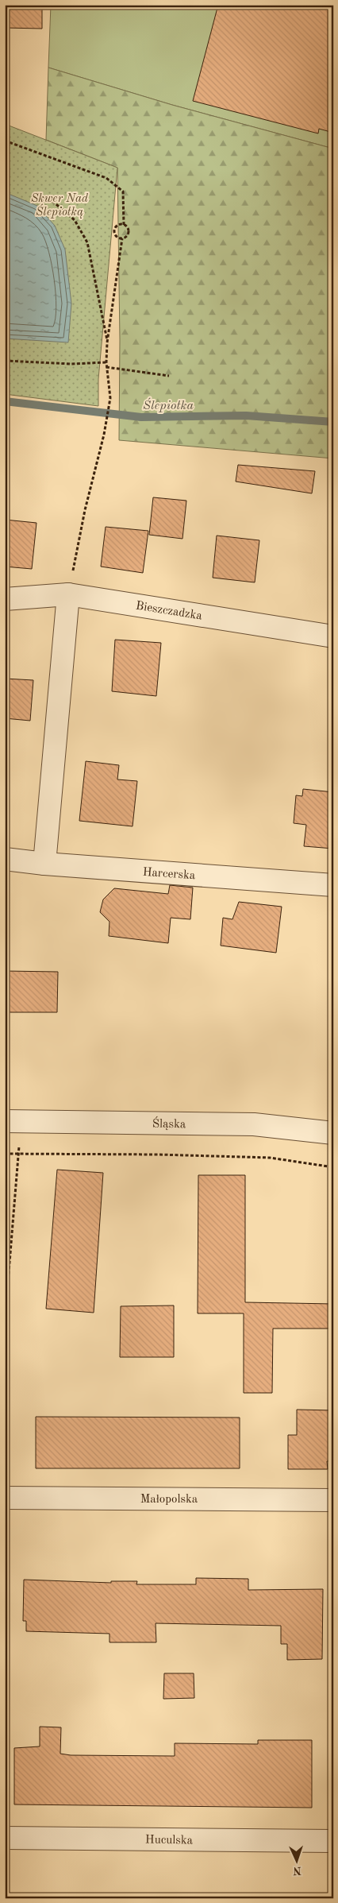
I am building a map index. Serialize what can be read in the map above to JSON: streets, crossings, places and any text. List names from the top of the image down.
{
  "streets": {
    "street": [
      "Bieszczadzka",
      "Harcerska",
      "Śląska",
      "Małopolska",
      "Huculska"
    ]
  },
  "water": ["Ślepiotka"],
  "parks": ["Skwer Nad Ślepiotką"],
  "north": "bottom"
}
